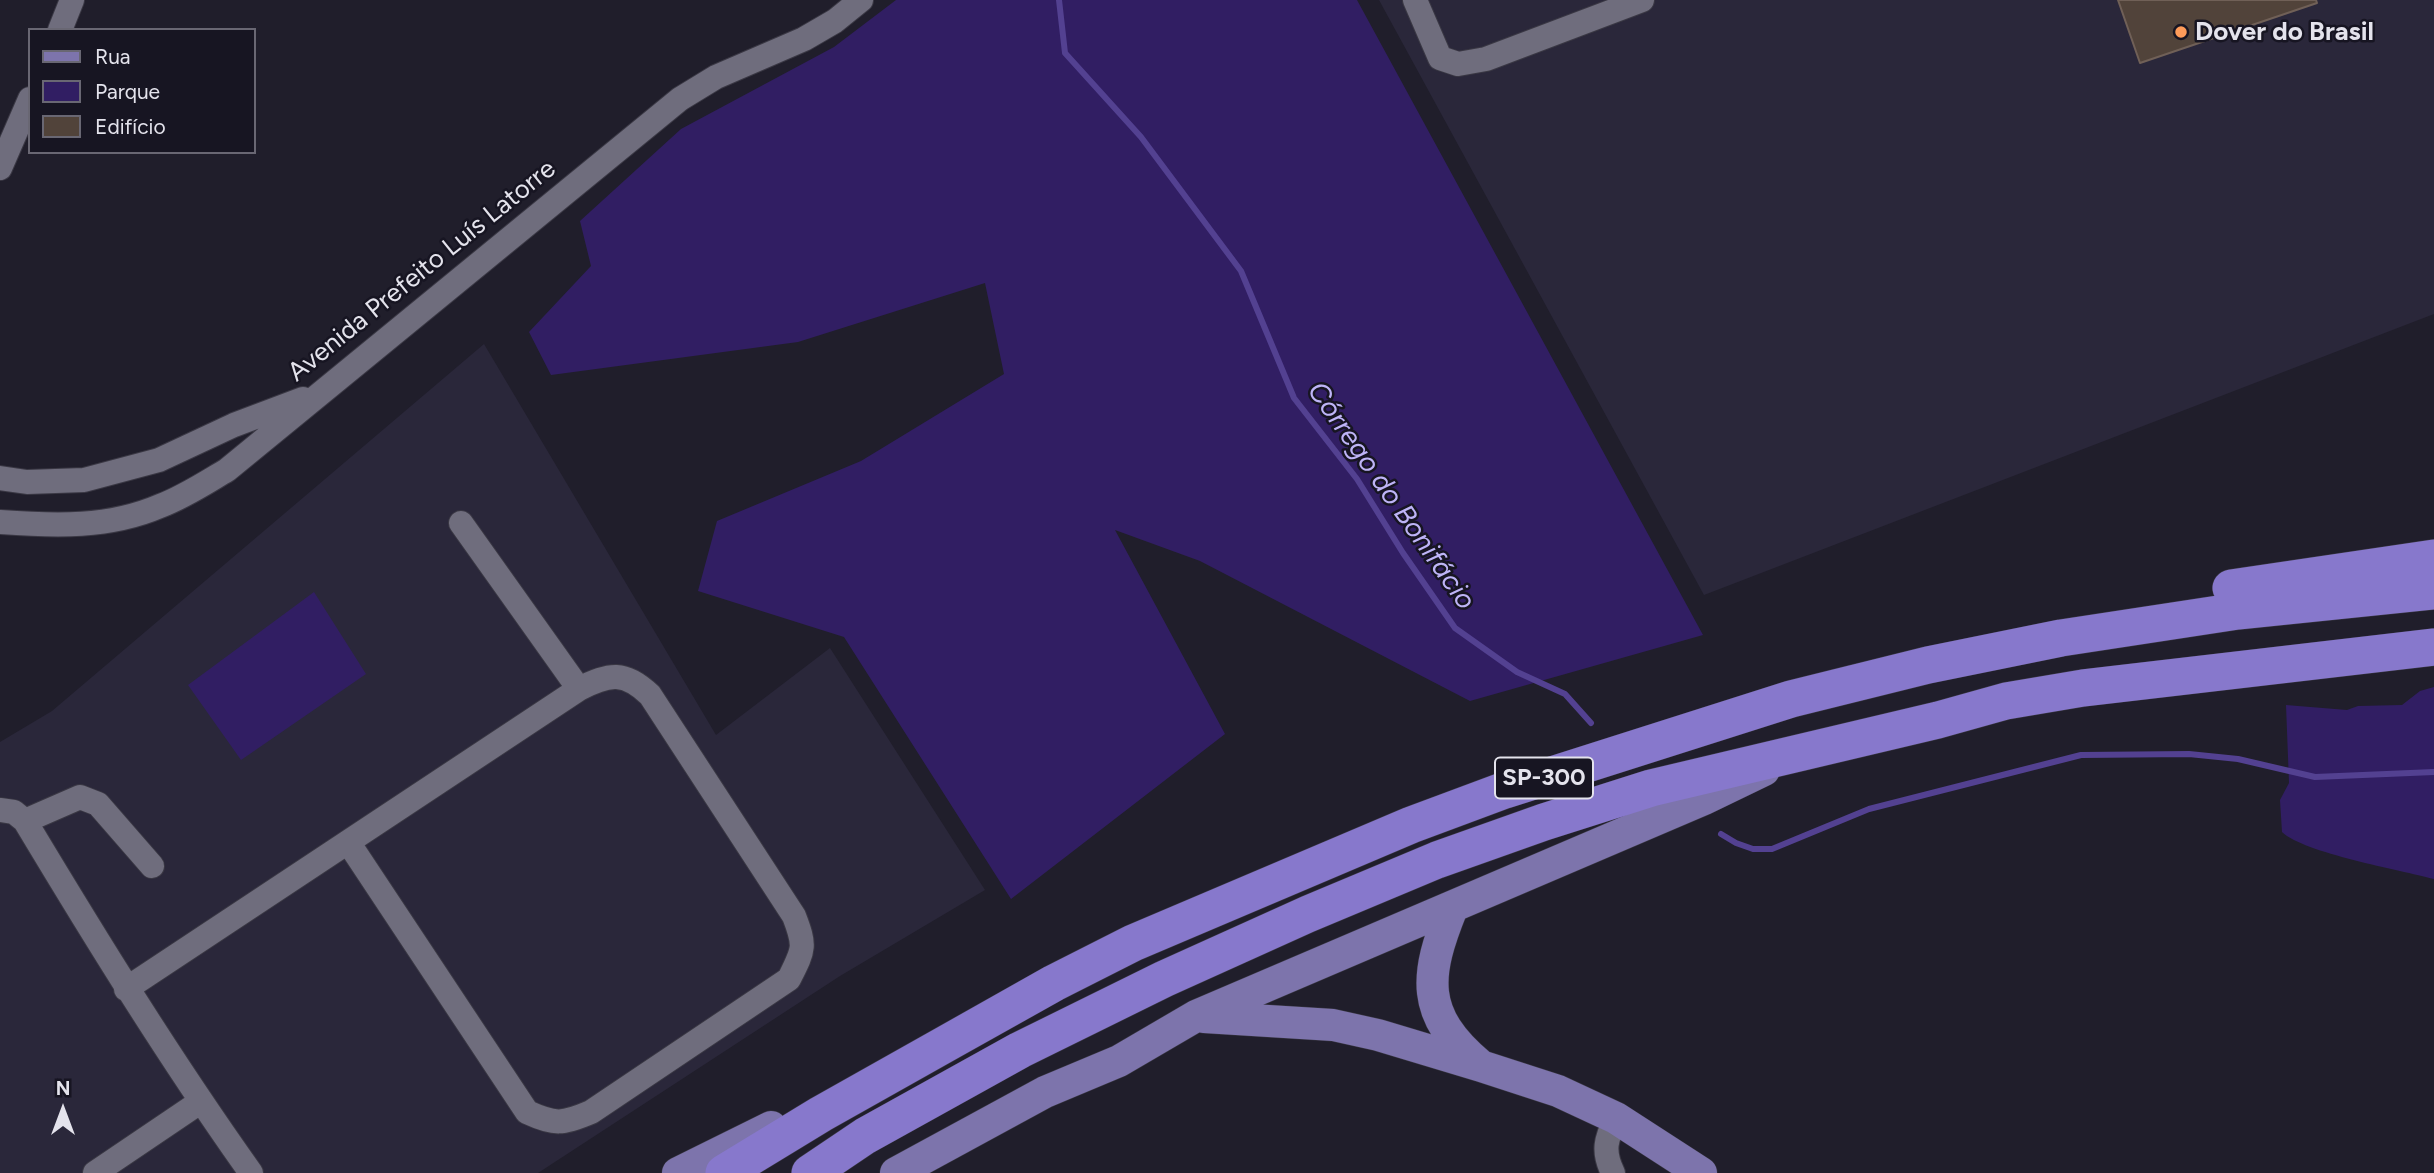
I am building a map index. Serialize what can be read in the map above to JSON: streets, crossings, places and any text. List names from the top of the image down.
{
  "streets": {
    "highway": ["SP-300"],
    "street": ["Avenida Prefeito Luís Latorre"]
  },
  "water": ["Córrego do Bonifácio"],
  "places": ["Dover do Brasil"],
  "legend": ["Rua", "Parque", "Edifício"],
  "north": "top"
}
